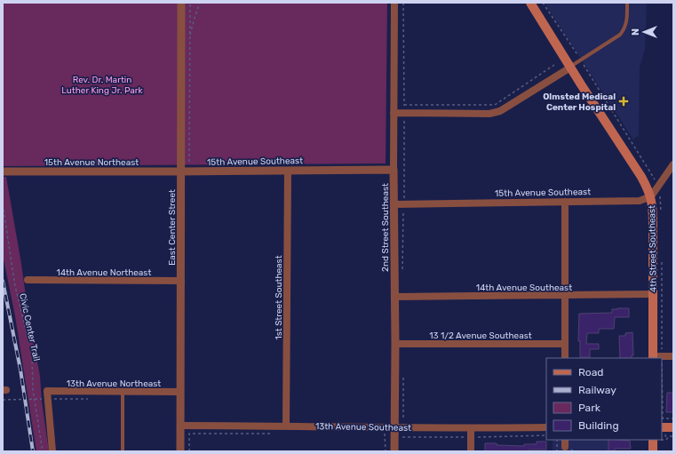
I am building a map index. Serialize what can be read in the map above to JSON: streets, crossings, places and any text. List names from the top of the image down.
{
  "streets": {
    "main road": ["4th Street Southeast"],
    "street": [
      "15th Avenue Southeast",
      "15th Avenue Northeast",
      "East Center Street",
      "2nd Street Southeast",
      "14th Avenue Northeast",
      "14th Avenue Southeast",
      "1st Street Southeast",
      "13 1/2 Avenue Southeast",
      "13th Avenue Northeast",
      "13th Avenue Southeast"
    ],
    "path": ["Civic Center Trail"]
  },
  "crossings": [
    ["15th Avenue Southeast", "15th Avenue Northeast"],
    ["15th Avenue Southeast", "East Center Street"],
    ["15th Avenue Southeast", "2nd Street Southeast"],
    ["15th Avenue Southeast", "4th Street Southeast"],
    ["15th Avenue Southeast", "1st Street Southeast"],
    ["15th Avenue Northeast", "East Center Street"],
    ["East Center Street", "14th Avenue Northeast"],
    ["East Center Street", "13th Avenue Northeast"],
    ["East Center Street", "13th Avenue Southeast"],
    ["2nd Street Southeast", "14th Avenue Southeast"],
    ["2nd Street Southeast", "13 1/2 Avenue Southeast"],
    ["2nd Street Southeast", "13th Avenue Southeast"],
    ["4th Street Southeast", "14th Avenue Southeast"],
    ["1st Street Southeast", "13th Avenue Southeast"]
  ],
  "parks": ["Rev. Dr. Martin Luther King Jr. Park"],
  "places": {
    "health": ["Olmsted Medical Center Hospital"]
  },
  "legend": [
    "Road",
    "Railway",
    "Park",
    "Building"
  ],
  "north": "left"
}
